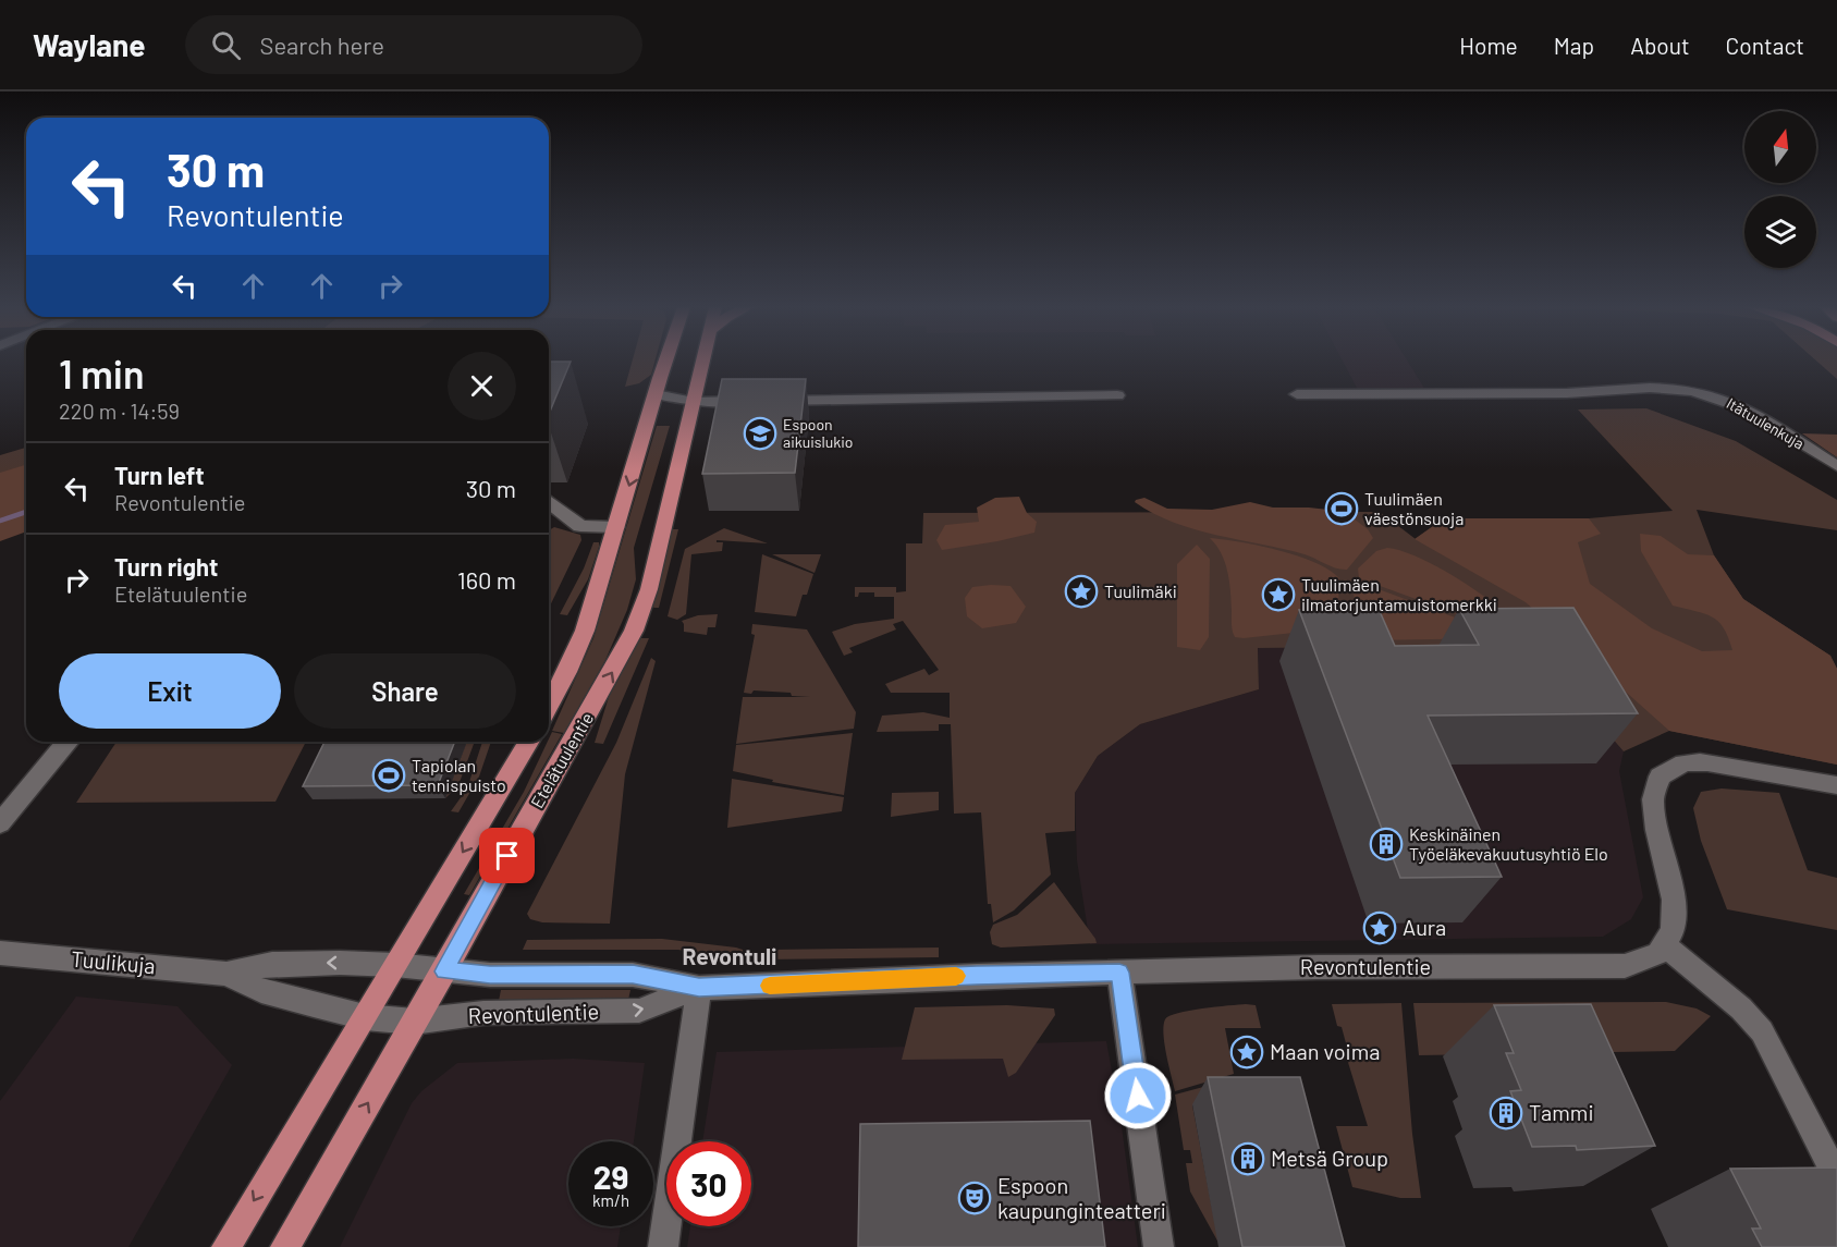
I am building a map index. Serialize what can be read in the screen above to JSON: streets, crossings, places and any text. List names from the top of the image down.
{
  "streets": {
    "main road": ["Etelätuulentie"],
    "street": ["Itätuulenkuja", "Tuulikuja", "Revontulentie"]
  },
  "crossings": [
    ["Etelätuulentie", "Revontulentie"],
    ["Tuulikuja", "Revontulentie"]
  ],
  "districts": ["Revontuli"],
  "places": {
    "school or university": ["Espoon aikuislukio"],
    "sports": ["Tuulimäen väestönsuoja", "Tapiolan tennispuisto"],
    "place": [
      "Tuulimäki",
      "Tuulimäen ilmatorjuntamuistomerkki",
      "Aura",
      "Maan voima"
    ],
    "building": ["Keskinäinen Työeläkevakuutusyhtiö Elo", "Tammi", "Metsä Group"],
    "theatre": ["Espoon kaupunginteatteri"]
  },
  "north": "top",
  "page": {
    "header": "Waylane",
    "search": "Search here",
    "nav": [
      "Home",
      "Map",
      "About",
      "Contact"
    ],
    "turn": ["30 m", "Revontulentie"],
    "heading": ["1 min", "220 m · 14:59"],
    "list": [
      {
        "name": "Turn left",
        "note": "Revontulentie",
        "value": "30 m"
      },
      {
        "name": "Turn right",
        "note": "Etelätuulentie",
        "value": "160 m"
      }
    ],
    "buttons": ["Exit", "Share"],
    "speed": "29 km/h",
    "limit": "30"
  }
}
